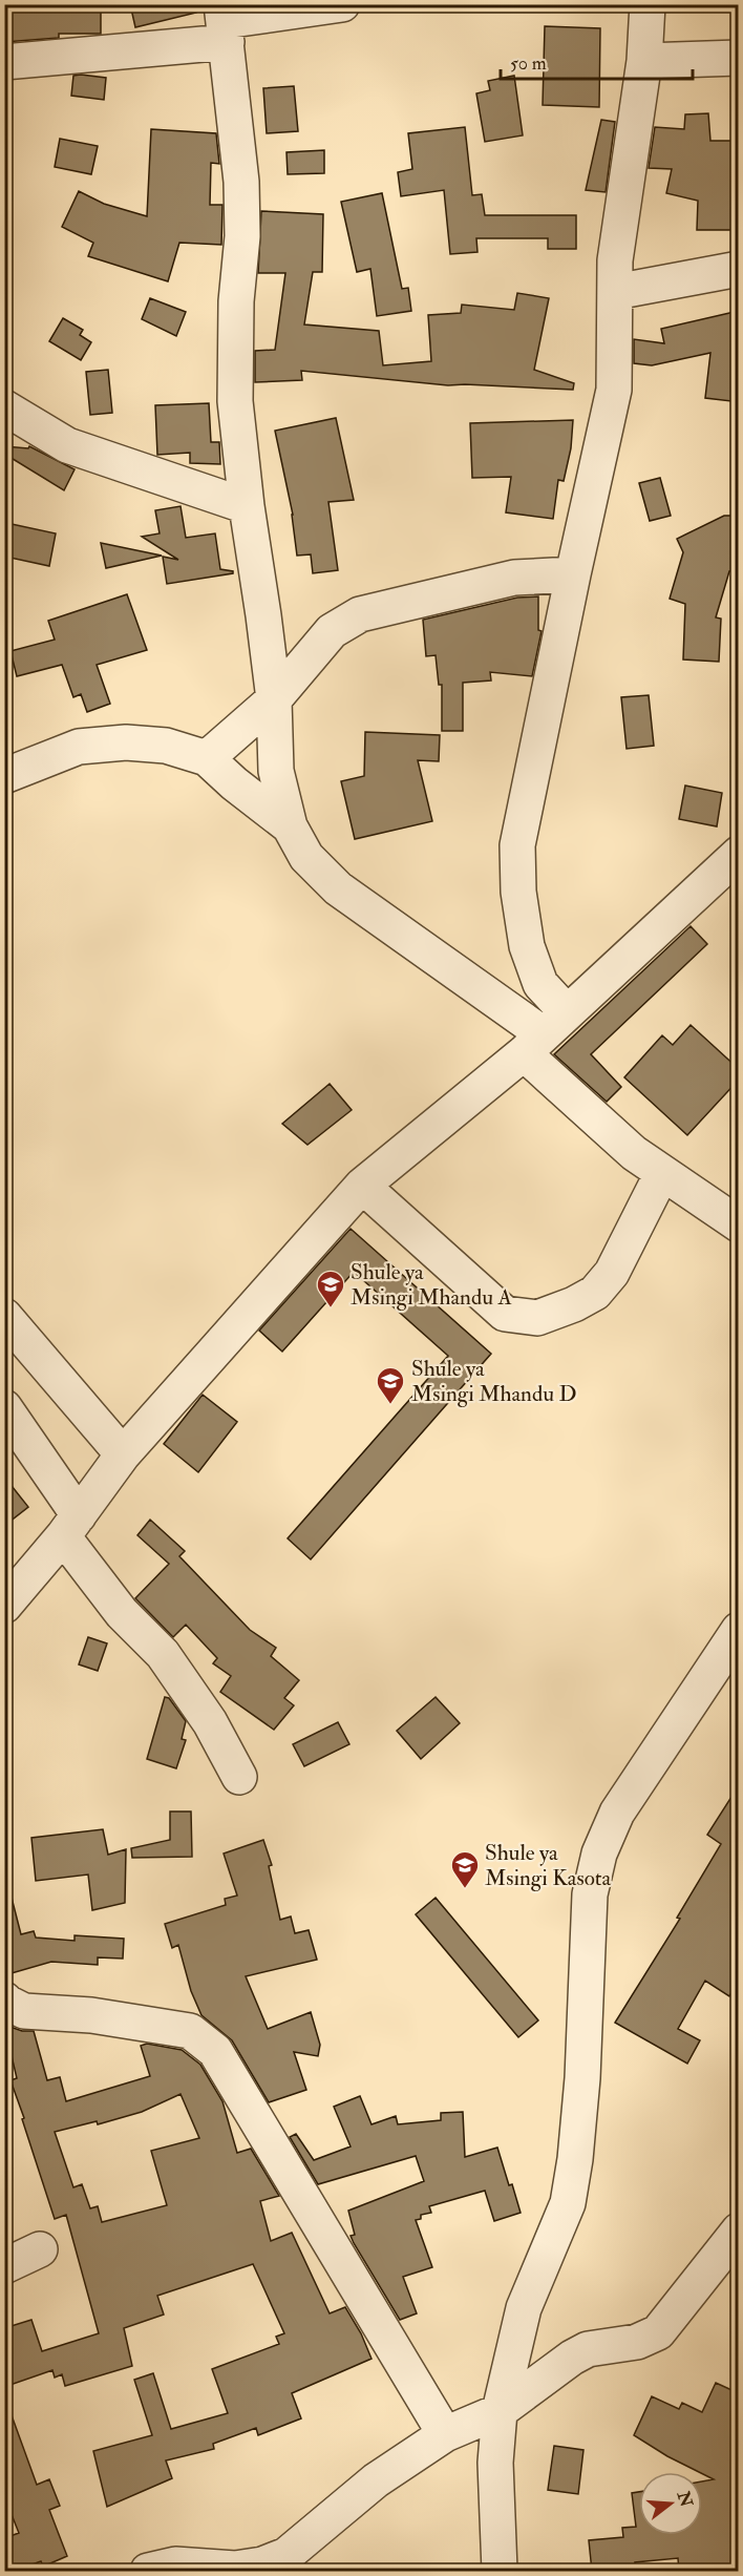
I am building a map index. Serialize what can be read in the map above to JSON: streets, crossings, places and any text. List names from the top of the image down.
{
  "places": {
    "school or university": ["Shule ya Msingi Mhandu A", "Shule ya Msingi Mhandu D", "Shule ya Msingi Kasota"]
  },
  "scale_bar": "50 m",
  "north": "right"
}
